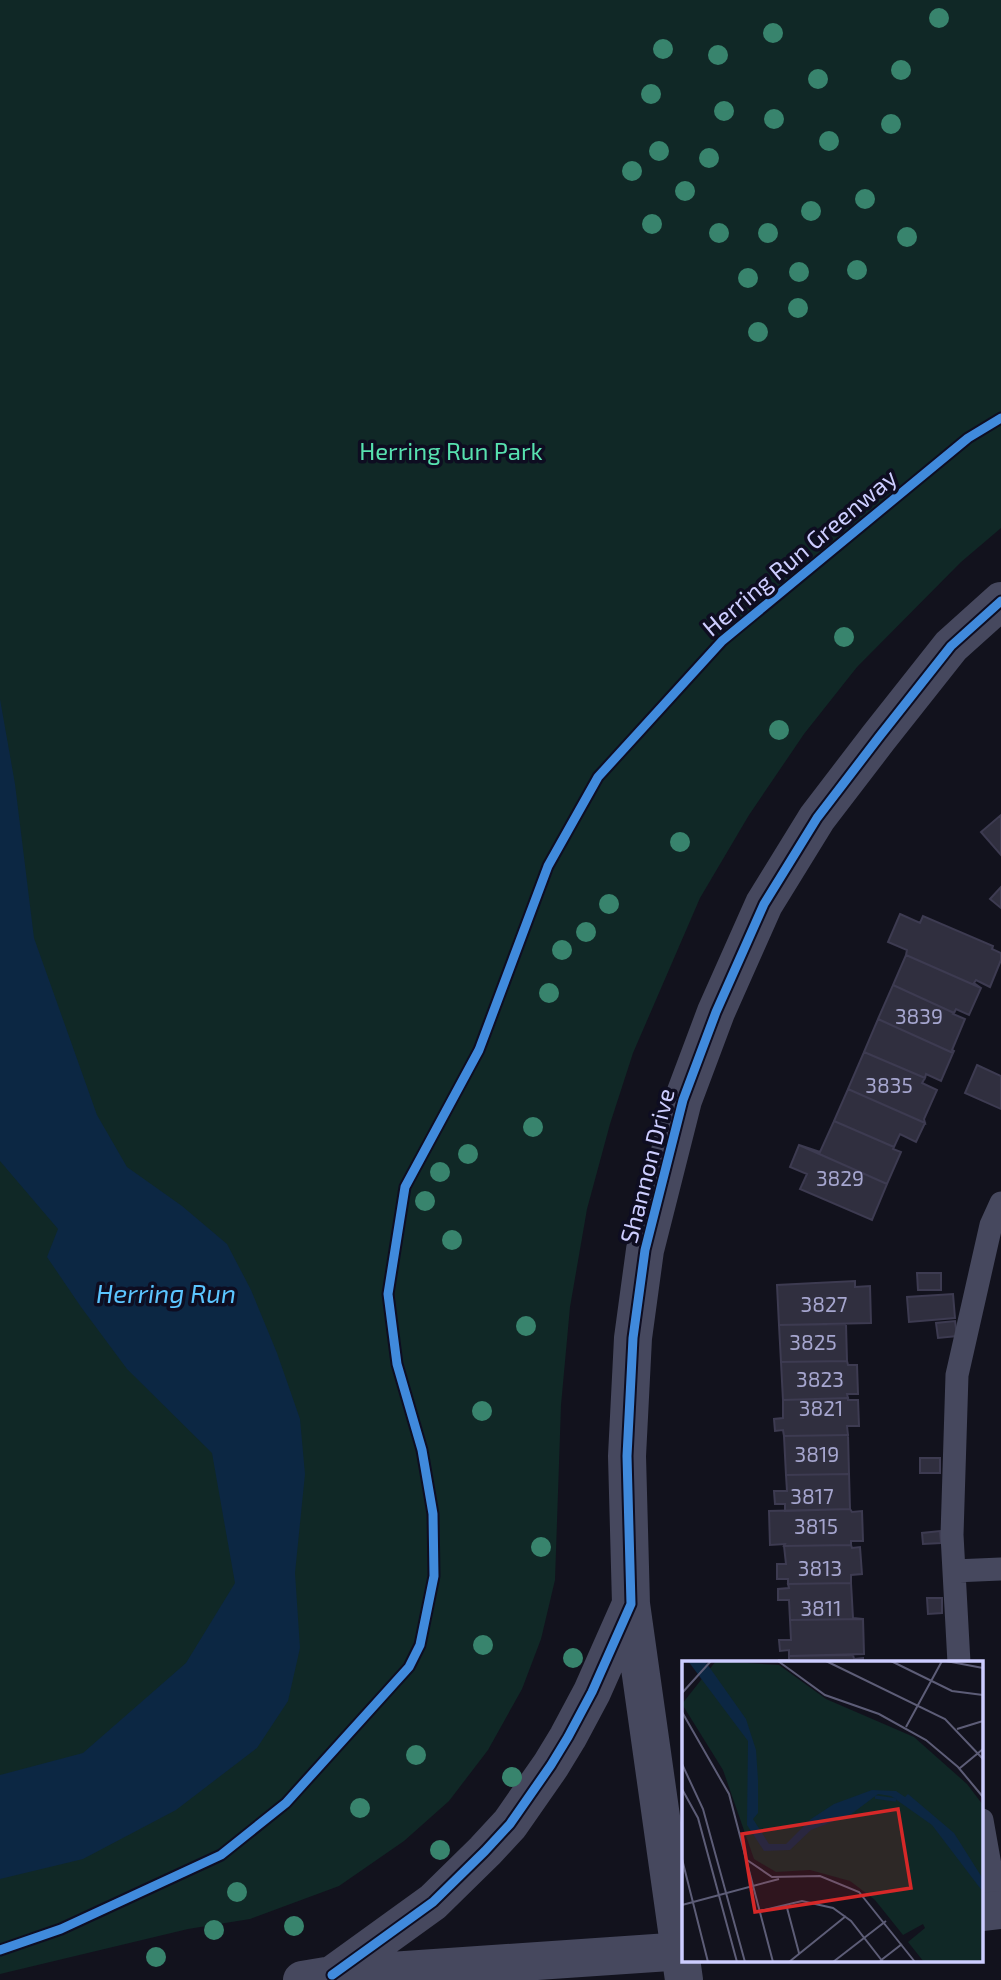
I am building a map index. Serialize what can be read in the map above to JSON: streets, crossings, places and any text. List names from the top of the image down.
{
  "streets": {
    "street": ["Shannon Drive"],
    "cycle path": ["Herring Run Greenway"]
  },
  "water": ["Herring Run"],
  "parks": ["Herring Run Park"],
  "house_numbers": [
    "3839",
    "3835",
    "3829",
    "3827",
    "3825",
    "3823",
    "3821",
    "3819",
    "3817",
    "3815",
    "3813",
    "3811"
  ]
}
